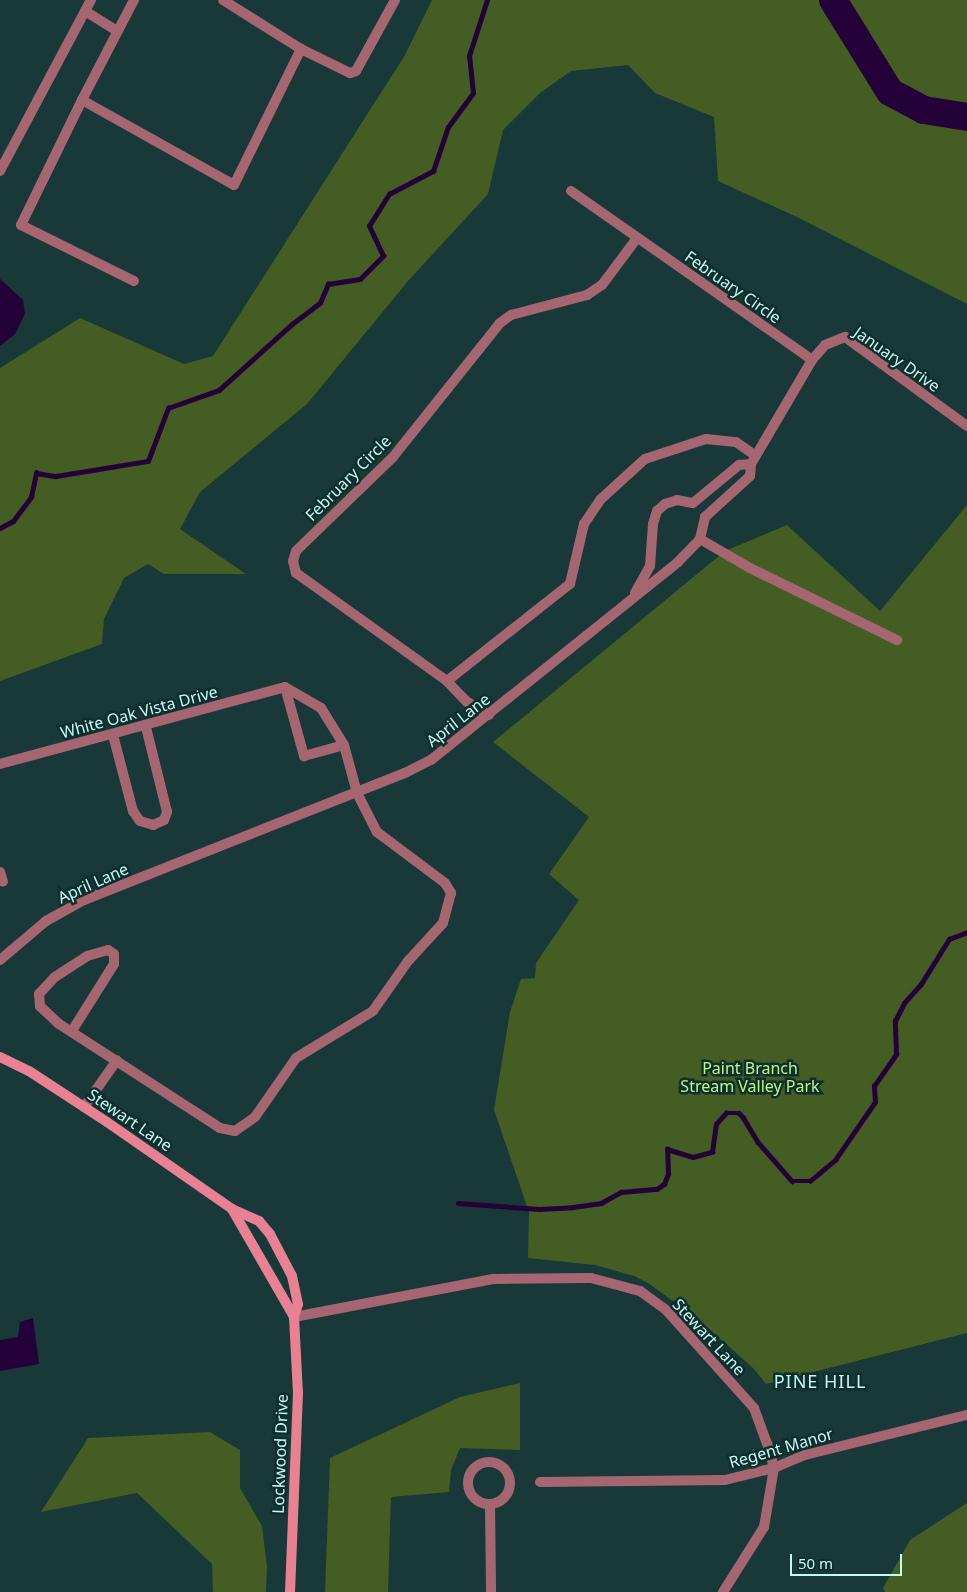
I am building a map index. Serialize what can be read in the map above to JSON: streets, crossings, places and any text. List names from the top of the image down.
{
  "streets": {
    "street": [
      "February Circle",
      "January Drive",
      "White Oak Vista Drive",
      "April Lane",
      "Stewart Lane",
      "Regent Manor",
      "Lockwood Drive"
    ]
  },
  "crossings": [
    ["February Circle", "January Drive"],
    ["February Circle", "April Lane"],
    ["Stewart Lane", "Regent Manor"],
    ["Stewart Lane", "Lockwood Drive"]
  ],
  "districts": ["PINE HILL"],
  "parks": ["Paint Branch Stream Valley Park"],
  "scale_bar": "50 m"
}
